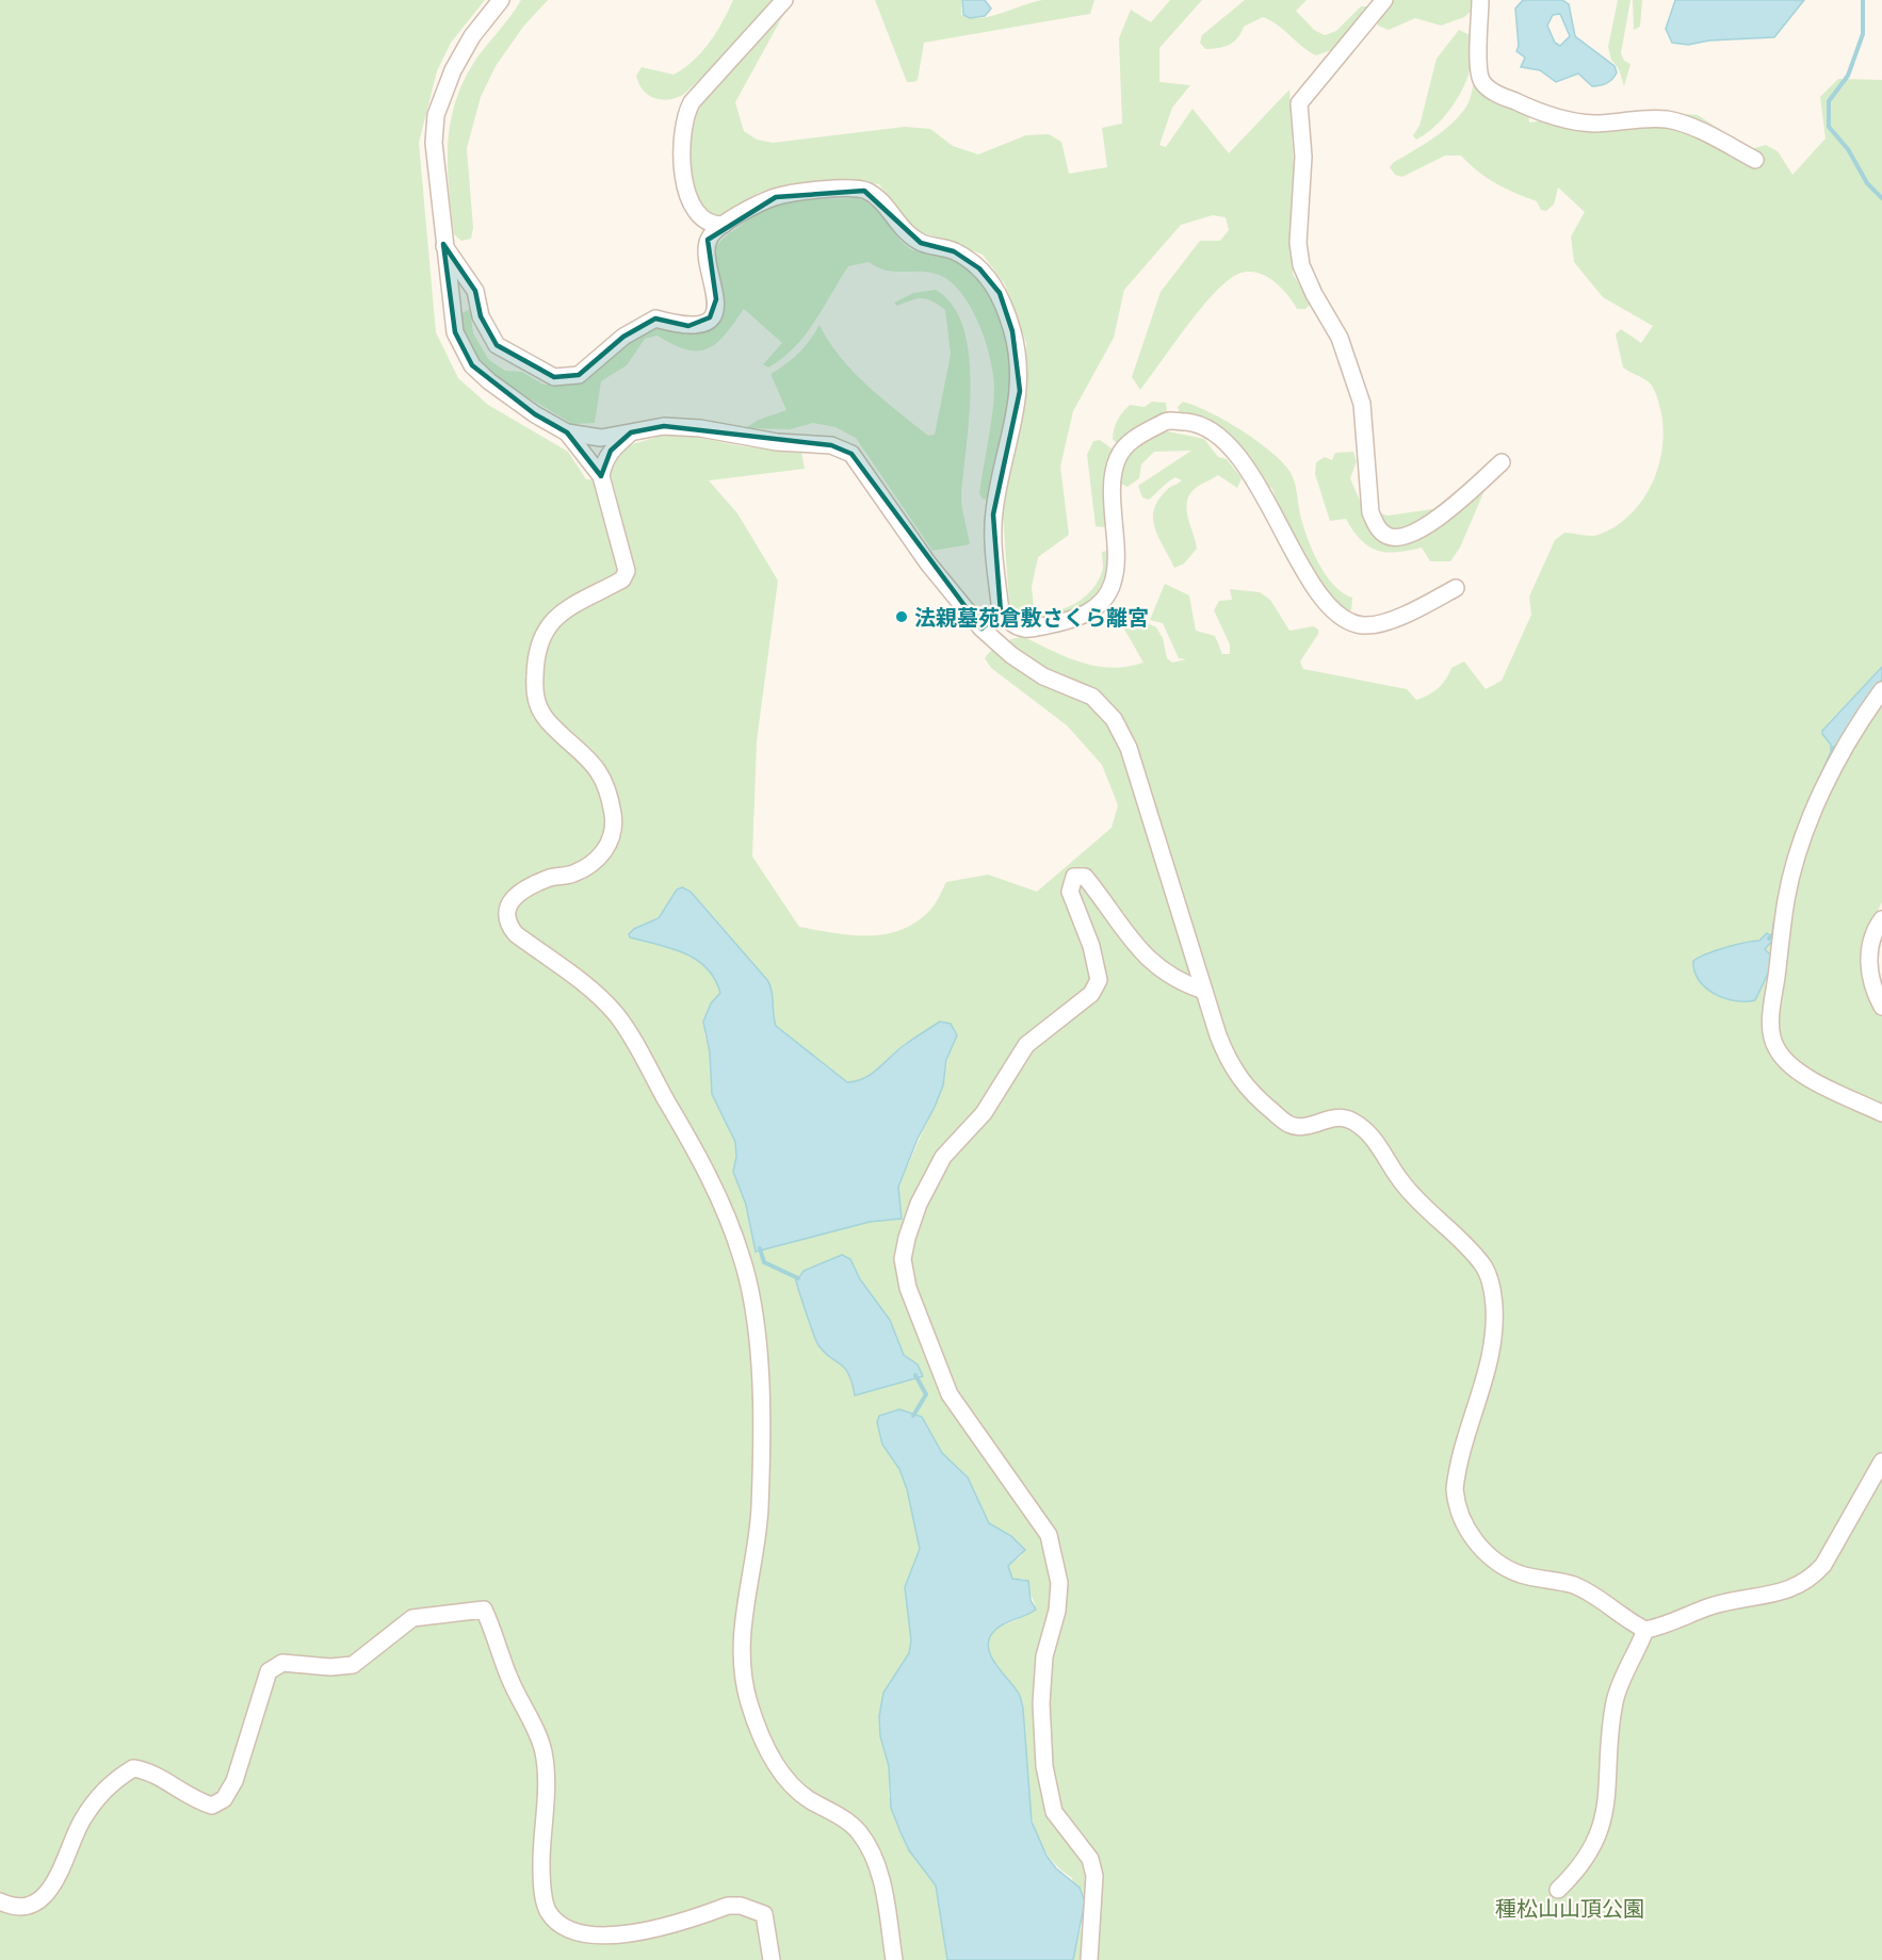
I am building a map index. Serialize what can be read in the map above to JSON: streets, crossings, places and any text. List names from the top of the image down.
{
  "parks": ["種松山山頂公園"],
  "places": ["法親墓苑倉敷さくら離宮"]
}
